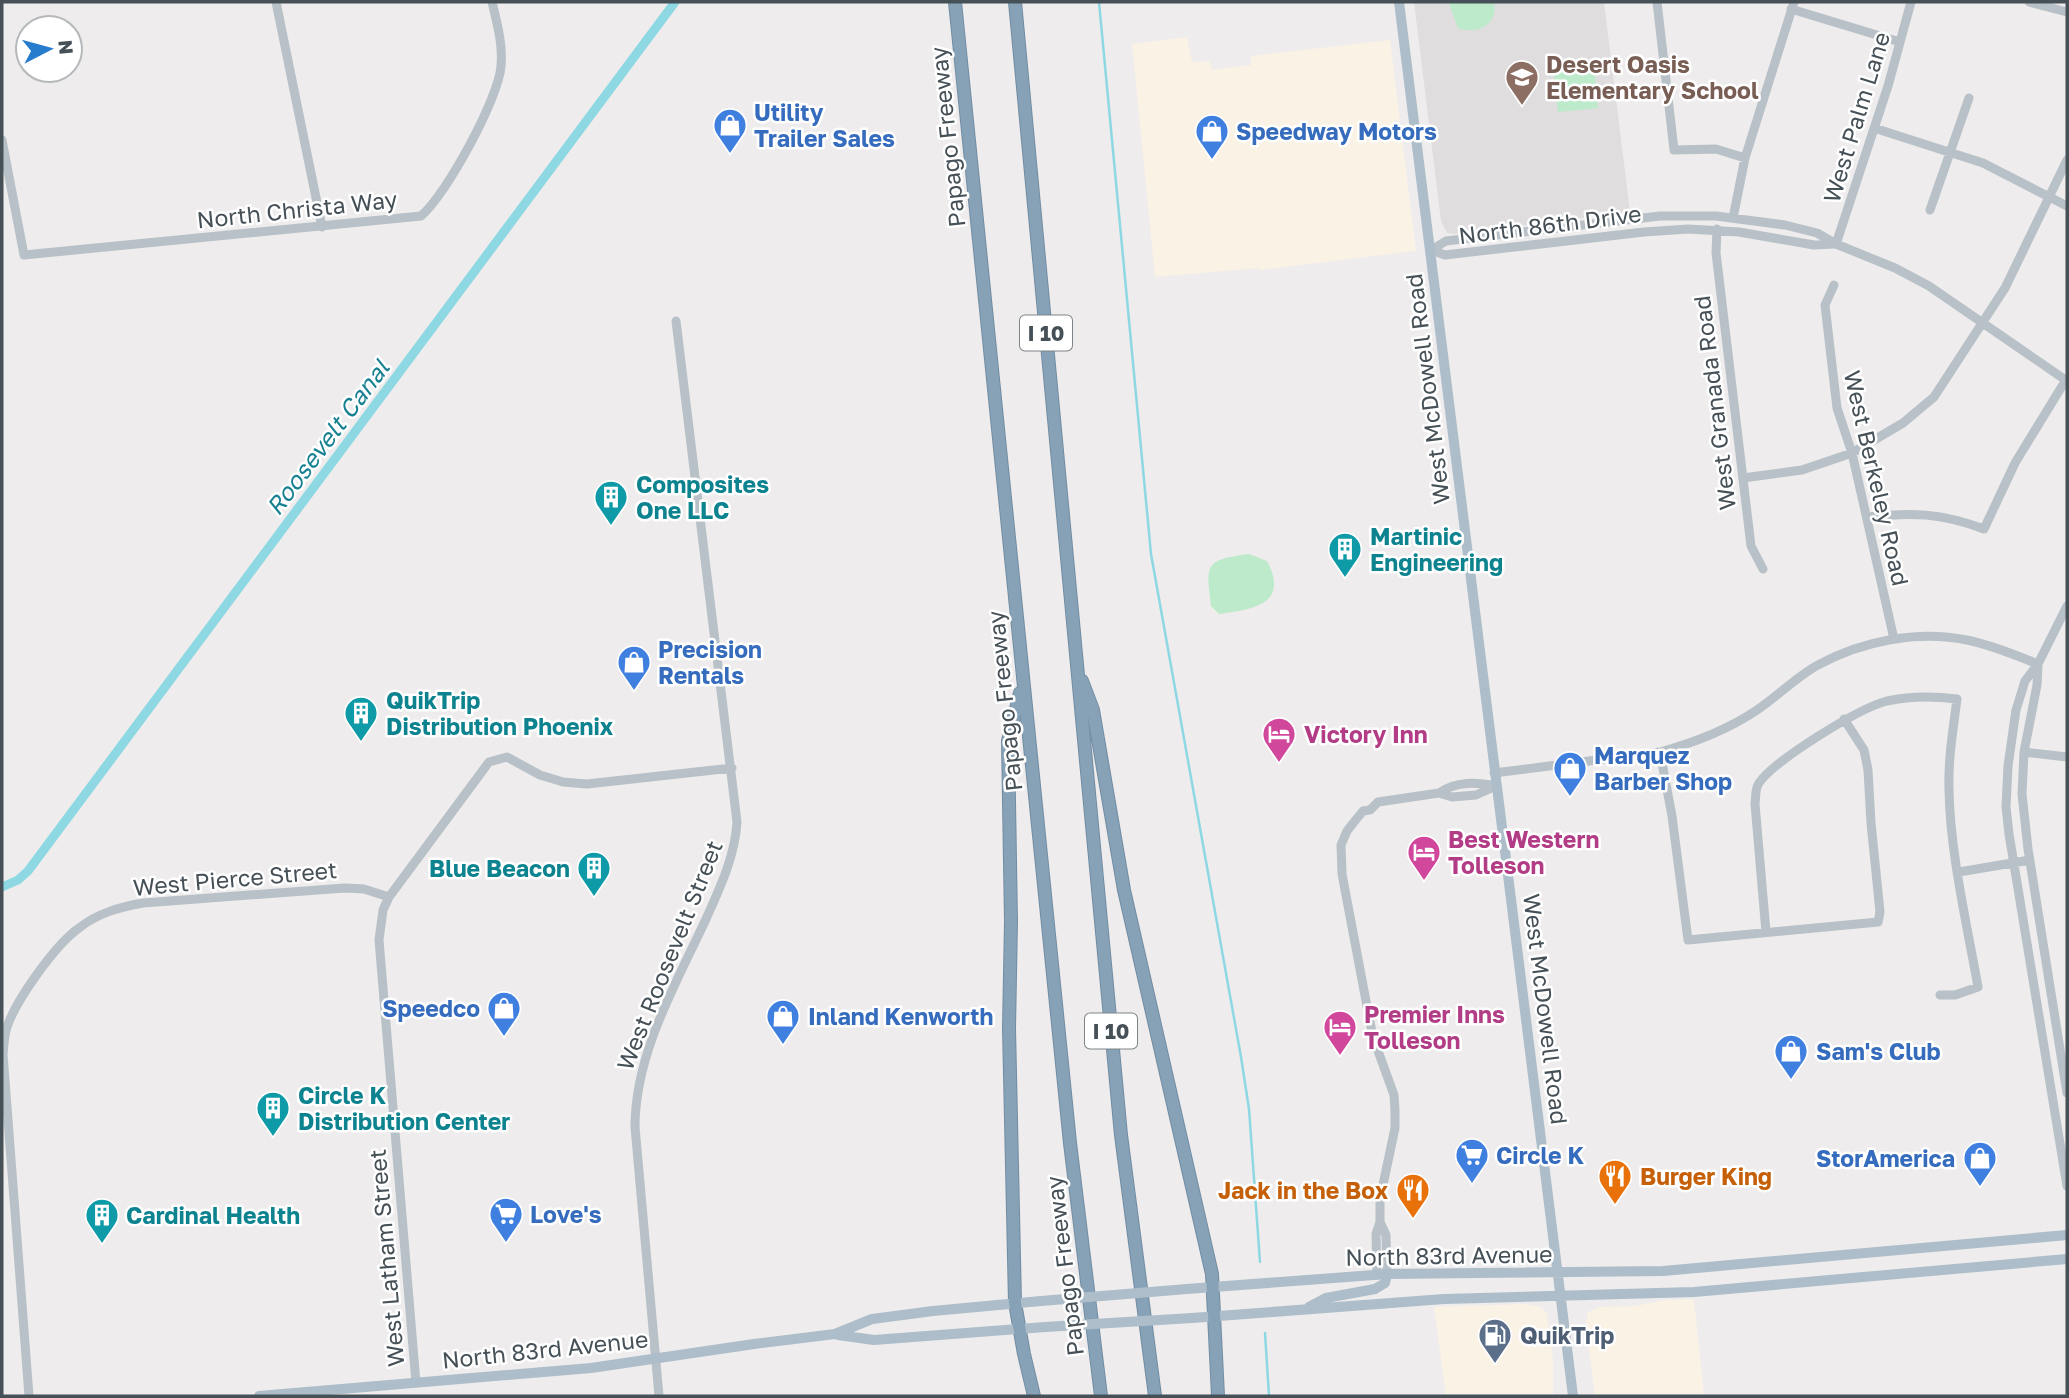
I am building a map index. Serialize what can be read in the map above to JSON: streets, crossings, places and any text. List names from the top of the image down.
{
  "streets": {
    "highway": ["Papago Freeway", "I 10"],
    "main road": ["West McDowell Road", "North 83rd Avenue"],
    "street": [
      "West Palm Lane",
      "North Christa Way",
      "North 86th Drive",
      "West Granada Road",
      "West Berkeley Road",
      "West Pierce Street",
      "West Roosevelt Street",
      "West Latham Street"
    ]
  },
  "crossings": [
    ["West Palm Lane", "North 86th Drive"],
    ["North 86th Drive", "West McDowell Road"],
    ["North 86th Drive", "West Granada Road"],
    ["West McDowell Road", "North 83rd Avenue"],
    ["West Pierce Street", "West Latham Street"],
    ["West Roosevelt Street", "North 83rd Avenue"],
    ["West Roosevelt Street", "West Latham Street"],
    ["North 83rd Avenue", "West Latham Street"]
  ],
  "water": ["Roosevelt Canal"],
  "places": {
    "school or university": ["Desert Oasis Elementary School"],
    "shop": [
      "Utility Trailer Sales",
      "Speedway Motors",
      "Precision Rentals",
      "Marquez Barber Shop",
      "Speedco",
      "Inland Kenworth",
      "Sam's Club",
      "StorAmerica"
    ],
    "building": [
      "Composites One LLC",
      "Martinic Engineering",
      "QuikTrip Distribution Phoenix",
      "Blue Beacon",
      "Circle K Distribution Center",
      "Cardinal Health"
    ],
    "hotel": ["Victory Inn", "Best Western Tolleson", "Premier Inns Tolleson"],
    "supermarket": ["Circle K", "Love's"],
    "restaurant": ["Burger King", "Jack in the Box"],
    "fuel station": ["QuikTrip"]
  },
  "north": "right"
}
